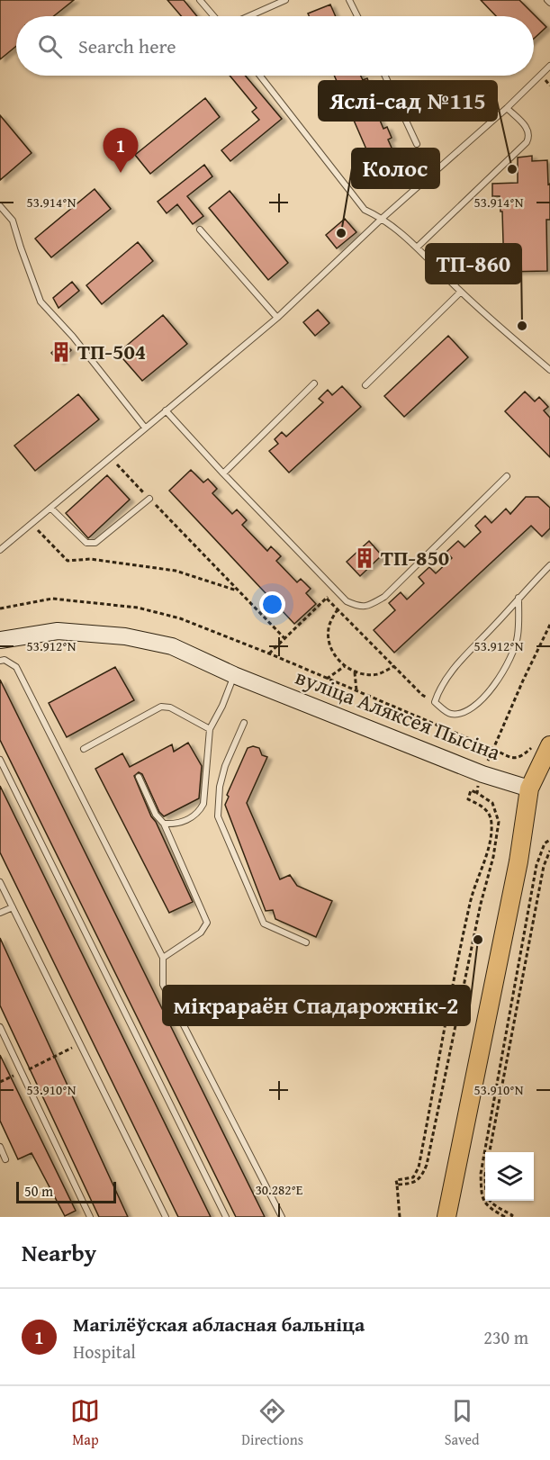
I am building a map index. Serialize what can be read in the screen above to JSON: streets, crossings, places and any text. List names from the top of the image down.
{
  "streets": {
    "main road": ["вуліца Аляксея Пысіна"]
  },
  "places": {
    "other": [
      "Яслі-сад №115",
      "Колос",
      "ТП-860",
      "мікрараён Спадарожнік-2"
    ],
    "building": ["ТП-504", "ТП-850"]
  },
  "scale_bar": "50 m",
  "page": {
    "search": "Search here",
    "pins": "1",
    "scale": "50 m",
    "heading": "Nearby",
    "list": [
      {
        "mark": "1",
        "name": "Магілёўская абласная бальніца",
        "note": "Hospital",
        "value": "230 m"
      }
    ],
    "nav": ["Map", "Directions", "Saved"]
  },
  "coordinates": [
    "53.914°N",
    "53.912°N",
    "53.910°N",
    "30.282°E"
  ]
}
